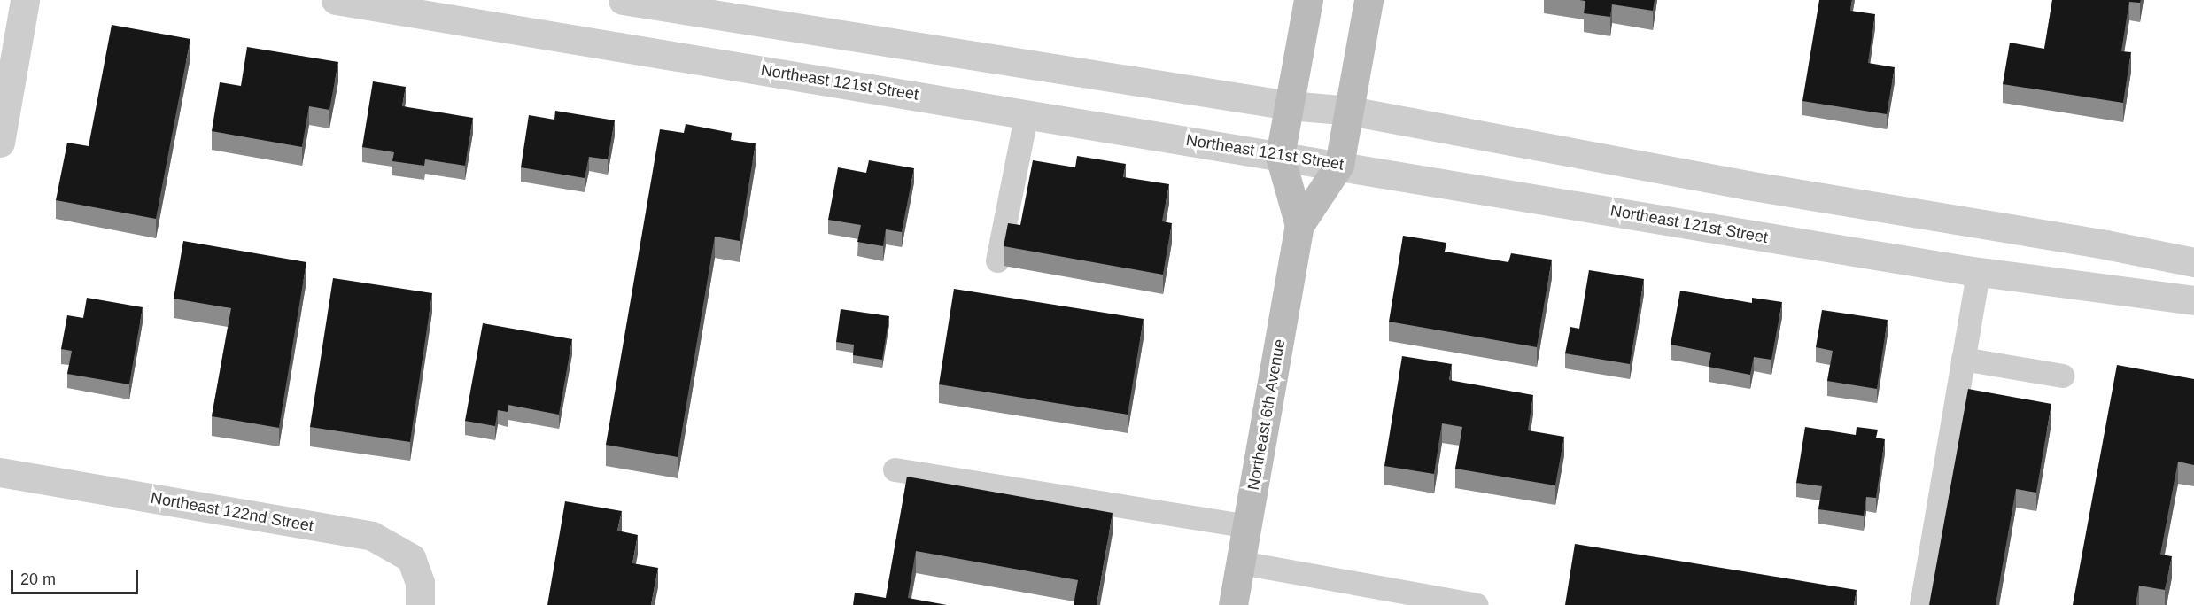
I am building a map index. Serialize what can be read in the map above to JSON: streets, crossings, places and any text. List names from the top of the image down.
{
  "streets": {
    "main road": ["Northeast 6th Avenue"],
    "street": ["Northeast 121st Street", "Northeast 122nd Street"]
  },
  "crossings": [
    ["Northeast 121st Street", "Northeast 6th Avenue"]
  ],
  "scale_bar": "20 m"
}
